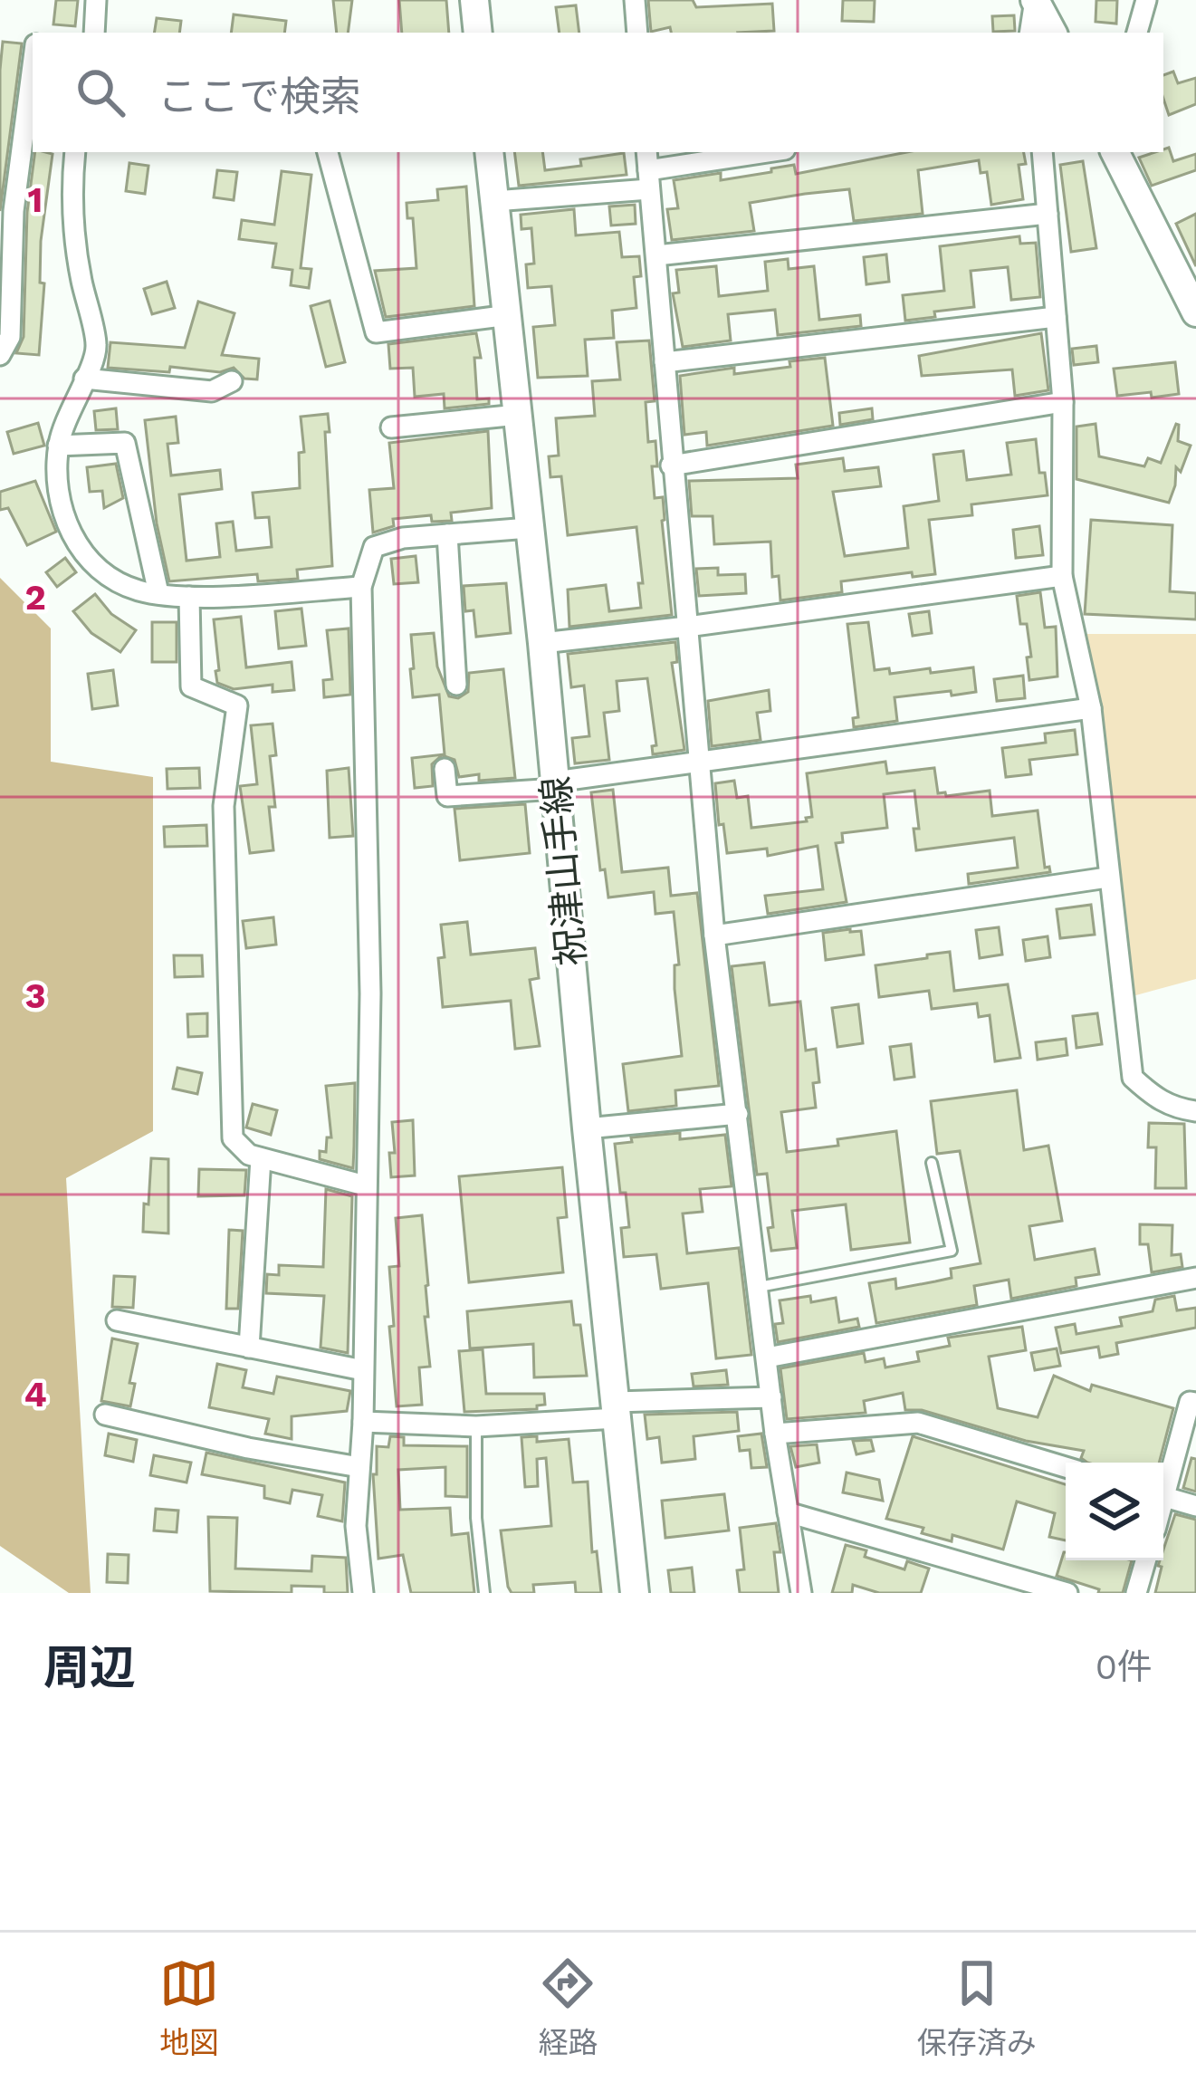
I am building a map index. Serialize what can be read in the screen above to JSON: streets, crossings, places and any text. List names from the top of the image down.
{
  "streets": {
    "street": ["祝津山手線"]
  },
  "page": {
    "search": "ここで検索",
    "heading": ["周辺", "0件"],
    "nav": ["地図", "経路", "保存済み"]
  },
  "grid": {
    "rows": [
      "1",
      "2",
      "3",
      "4"
    ]
  }
}
